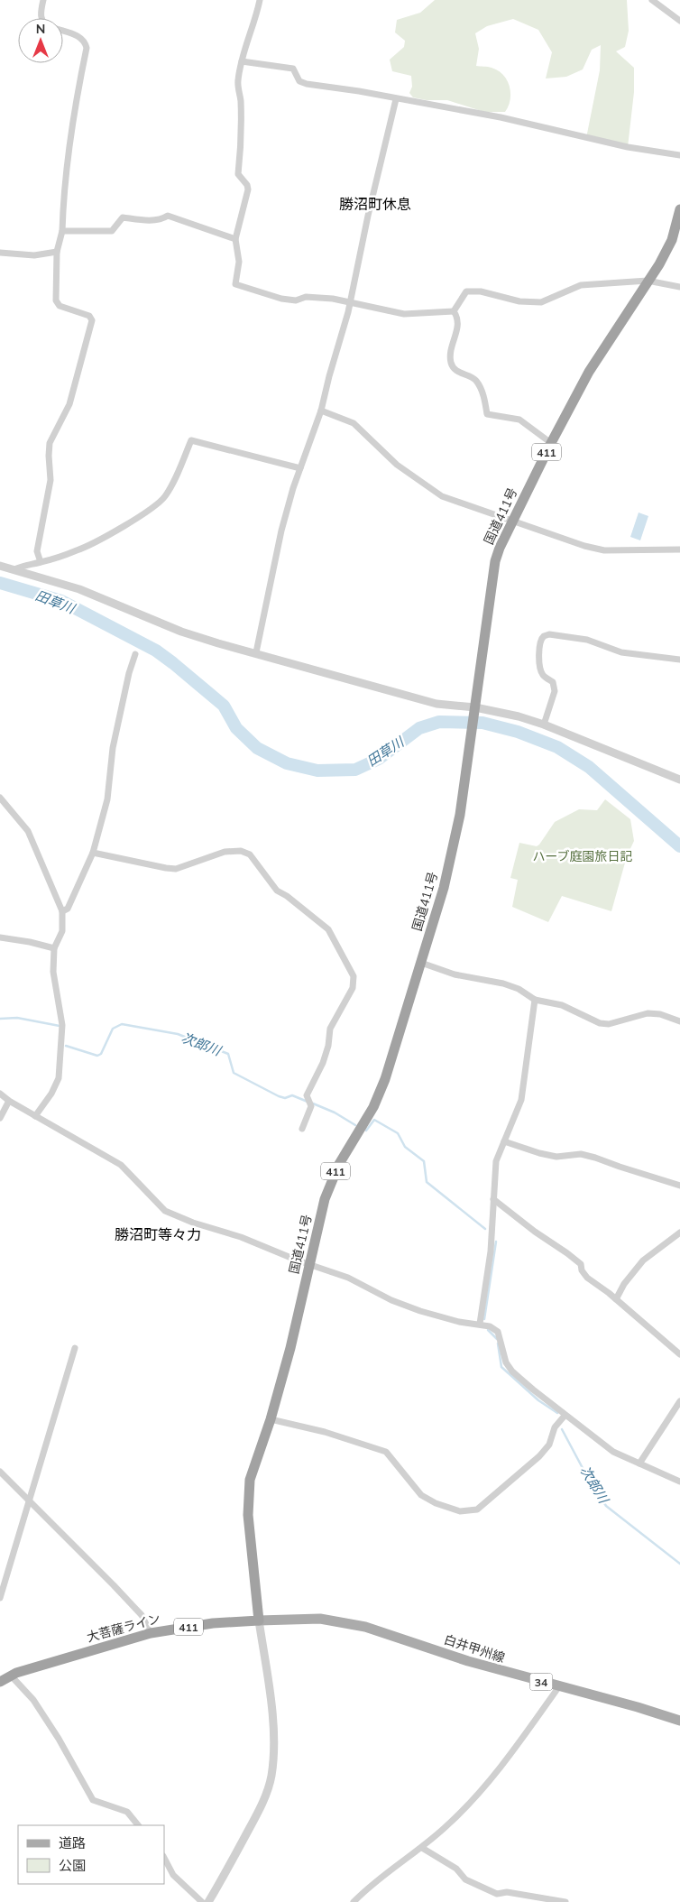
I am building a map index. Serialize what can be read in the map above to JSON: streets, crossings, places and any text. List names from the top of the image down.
{
  "streets": {
    "highway": ["411", "国道411号", "大菩薩ライン"],
    "main road": ["白井甲州線", "34"]
  },
  "crossings": [
    ["国道411号", "大菩薩ライン"],
    ["国道411号", "白井甲州線"],
    ["大菩薩ライン", "白井甲州線"]
  ],
  "districts": ["勝沼町休息", "勝沼町等々力"],
  "water": ["田草川", "次郎川"],
  "parks": ["ハーブ庭園旅日記"],
  "legend": ["道路", "公園"],
  "north": "top"
}
